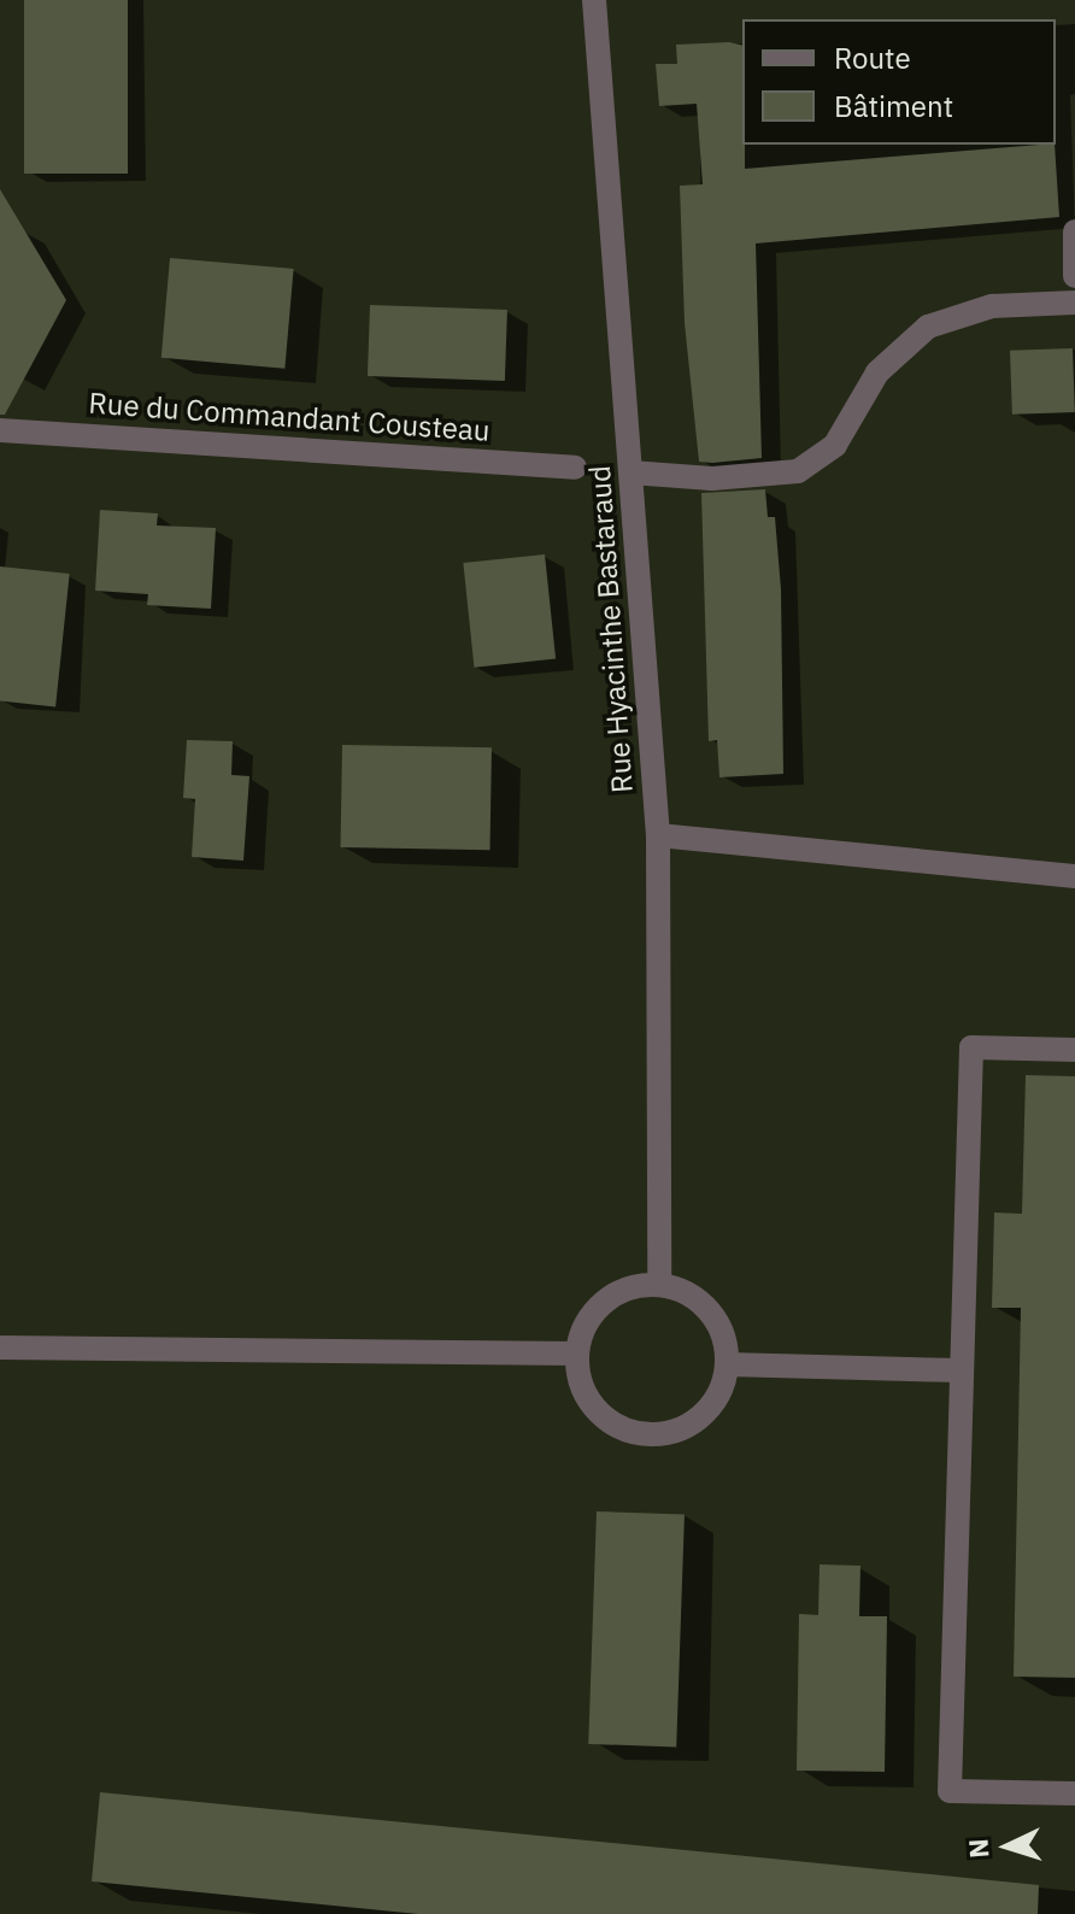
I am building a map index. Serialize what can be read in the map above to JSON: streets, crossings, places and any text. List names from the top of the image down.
{
  "streets": {
    "street": ["Rue du Commandant Cousteau", "Rue Hyacinthe Bastaraud"]
  },
  "legend": ["Route", "Bâtiment"],
  "north": "left"
}
